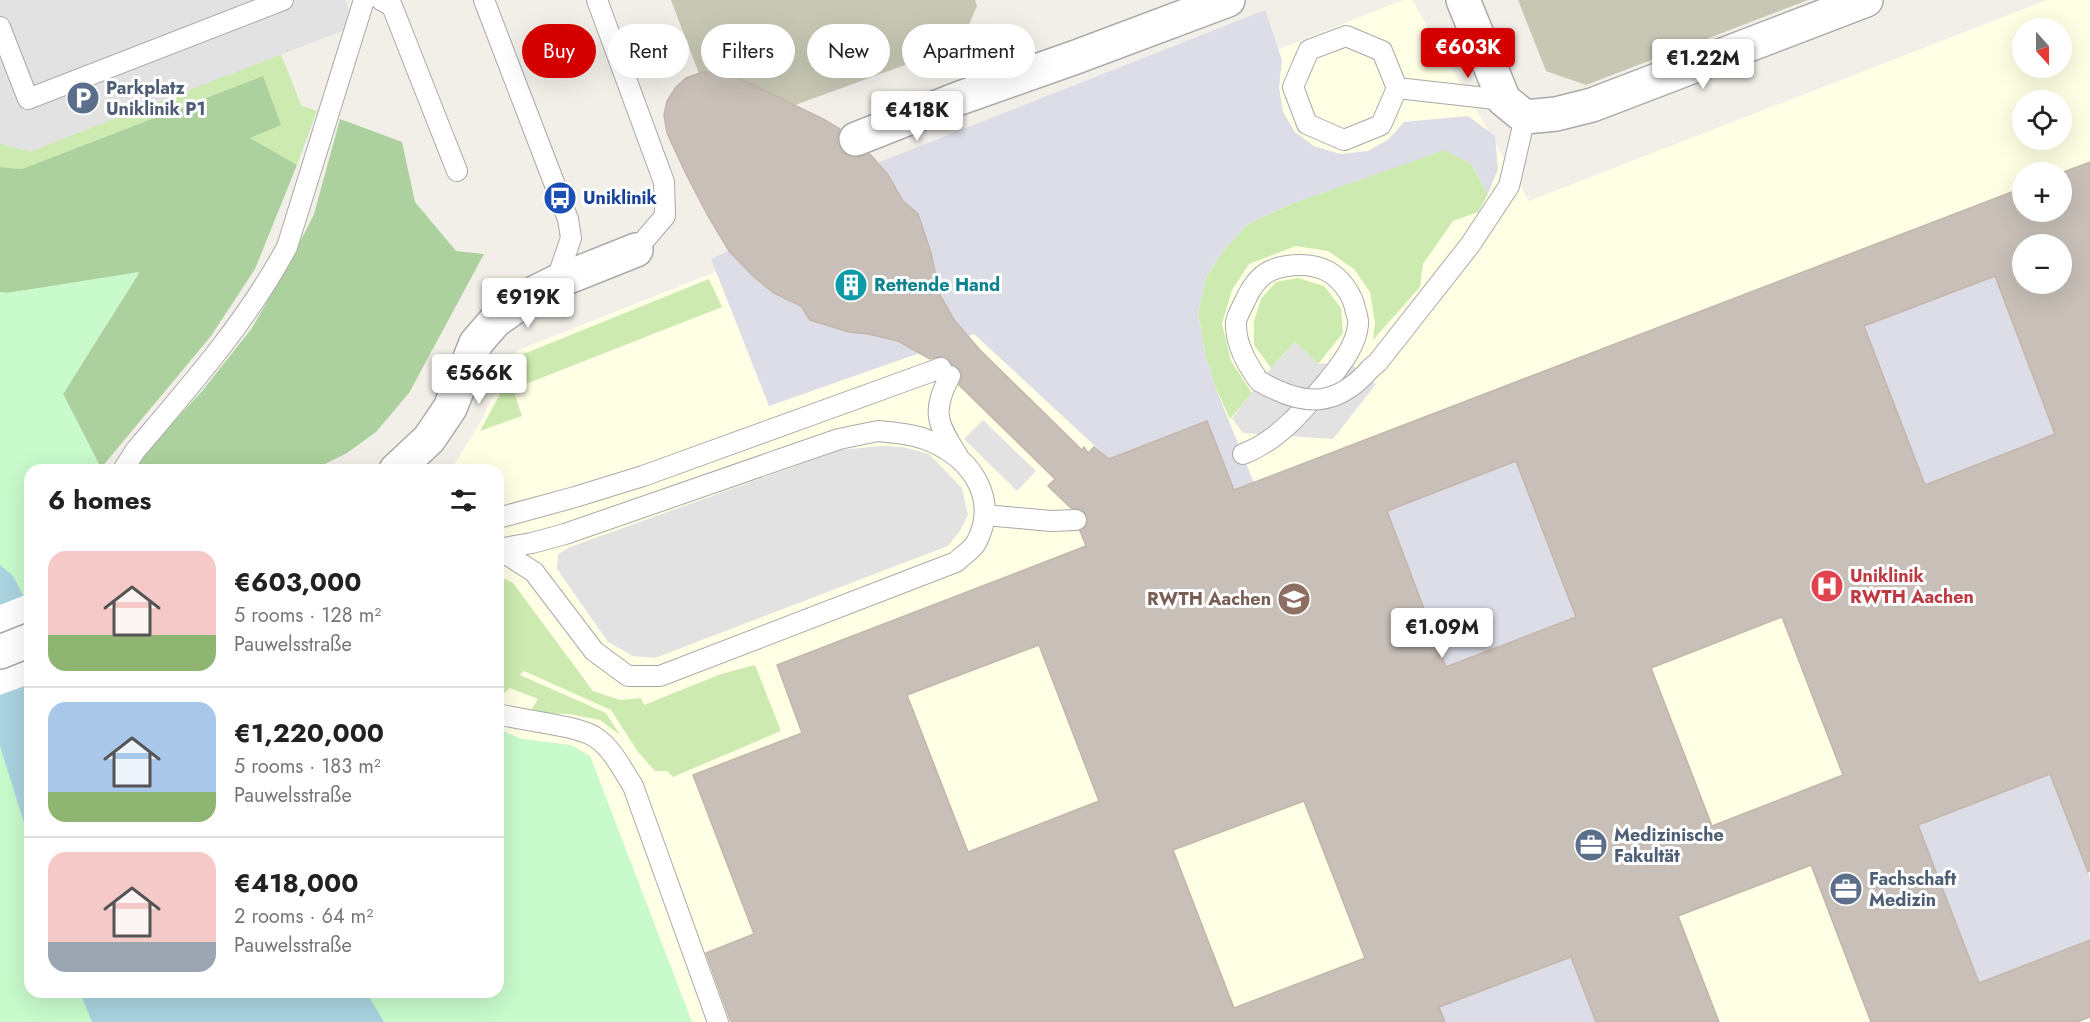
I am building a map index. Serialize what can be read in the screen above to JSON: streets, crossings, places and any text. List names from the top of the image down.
{
  "places": {
    "parking": ["Parkplatz Uniklinik P1"],
    "bus stop": ["Uniklinik"],
    "building": ["Rettende Hand"],
    "hospital": ["Uniklinik RWTH Aachen"],
    "school or university": ["RWTH Aachen"],
    "office": ["Medizinische Fakultät", "Fachschaft Medizin"]
  },
  "north": "bottom",
  "page": {
    "map_buttons": ["+", "−"],
    "chip": [
      "Buy",
      "Rent",
      "Filters",
      "New",
      "Apartment"
    ],
    "price": [
      "€603K",
      "€1.22M",
      "€418K",
      "€919K",
      "€566K",
      "€1.09M"
    ],
    "heading": "6 homes",
    "list": [
      {
        "name": "€603,000",
        "note": "5 rooms · 128 m² · Pauwelsstraße"
      },
      {
        "name": "€1,220,000",
        "note": "5 rooms · 183 m² · Pauwelsstraße"
      },
      {
        "name": "€418,000",
        "note": "2 rooms · 64 m² · Pauwelsstraße"
      }
    ]
  }
}
